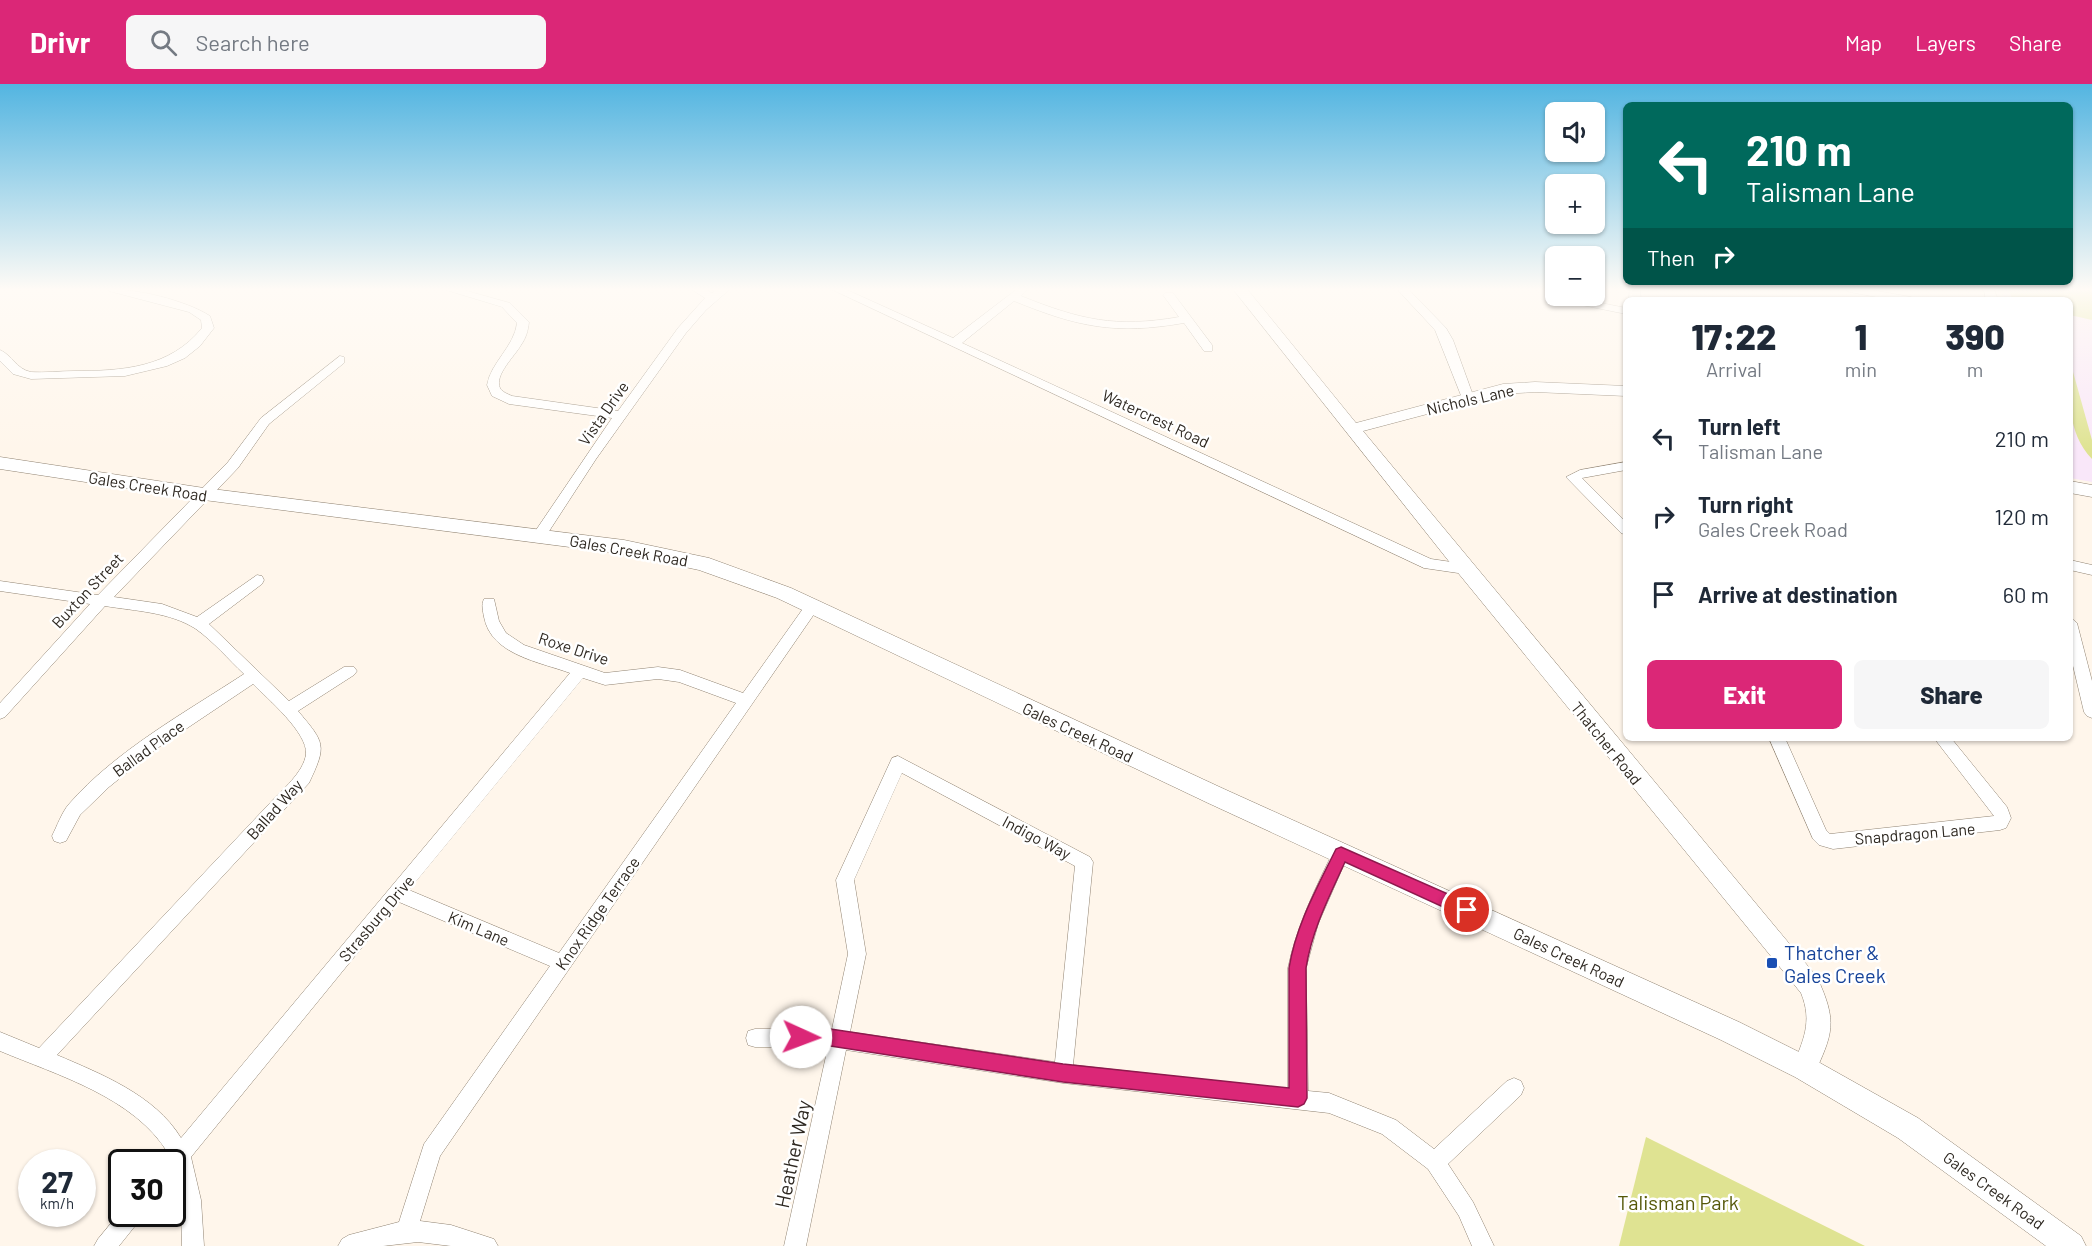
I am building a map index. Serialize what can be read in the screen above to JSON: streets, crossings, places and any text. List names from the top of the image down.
{
  "streets": {
    "main road": ["Gales Creek Road"],
    "street": [
      "Nichols Lane",
      "Vista Drive",
      "Watercrest Road",
      "Buxton Street",
      "Roxe Drive",
      "Thatcher Road",
      "Ballad Place",
      "Ballad Way",
      "Snapdragon Lane",
      "Indigo Way",
      "Knox Ridge Terrace",
      "Strasburg Drive",
      "Kim Lane",
      "Heather Way"
    ]
  },
  "crossings": [
    ["Nichols Lane", "Thatcher Road"],
    ["Vista Drive", "Gales Creek Road"],
    ["Watercrest Road", "Thatcher Road"],
    ["Gales Creek Road", "Buxton Street"],
    ["Gales Creek Road", "Thatcher Road"],
    ["Gales Creek Road", "Knox Ridge Terrace"],
    ["Buxton Street", "Ballad Way"],
    ["Roxe Drive", "Knox Ridge Terrace"],
    ["Roxe Drive", "Strasburg Drive"],
    ["Ballad Place", "Ballad Way"],
    ["Indigo Way", "Heather Way"],
    ["Knox Ridge Terrace", "Kim Lane"],
    ["Strasburg Drive", "Kim Lane"]
  ],
  "parks": ["Talisman Park"],
  "places": {
    "transit": ["Thatcher & Gales Creek"]
  },
  "page": {
    "header": "Drivr",
    "search": "Search here",
    "nav": ["Map", "Layers", "Share"],
    "map_buttons": ["+", "−"],
    "turn": ["210 m", "Talisman Lane"],
    "then": "Then",
    "eta": [
      "17:22",
      "Arrival",
      "1",
      "min",
      "390",
      "m"
    ],
    "list": [
      {
        "name": "Turn left",
        "note": "Talisman Lane",
        "value": "210 m"
      },
      {
        "name": "Turn right",
        "note": "Gales Creek Road",
        "value": "120 m"
      },
      {
        "name": "Arrive at destination",
        "value": "60 m"
      }
    ],
    "buttons": ["Exit", "Share"],
    "speed": "27 km/h",
    "limit": "30"
  }
}
